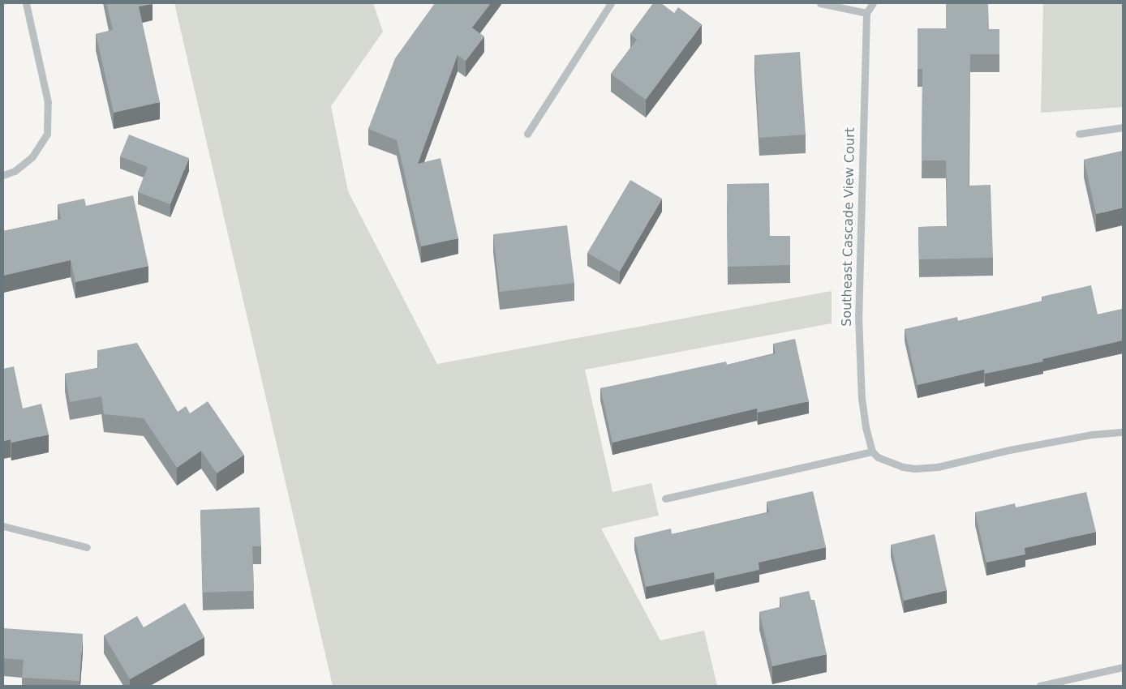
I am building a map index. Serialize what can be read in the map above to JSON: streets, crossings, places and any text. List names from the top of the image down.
{
  "streets": {
    "street": ["Southeast Cascade View Court"]
  }
}
